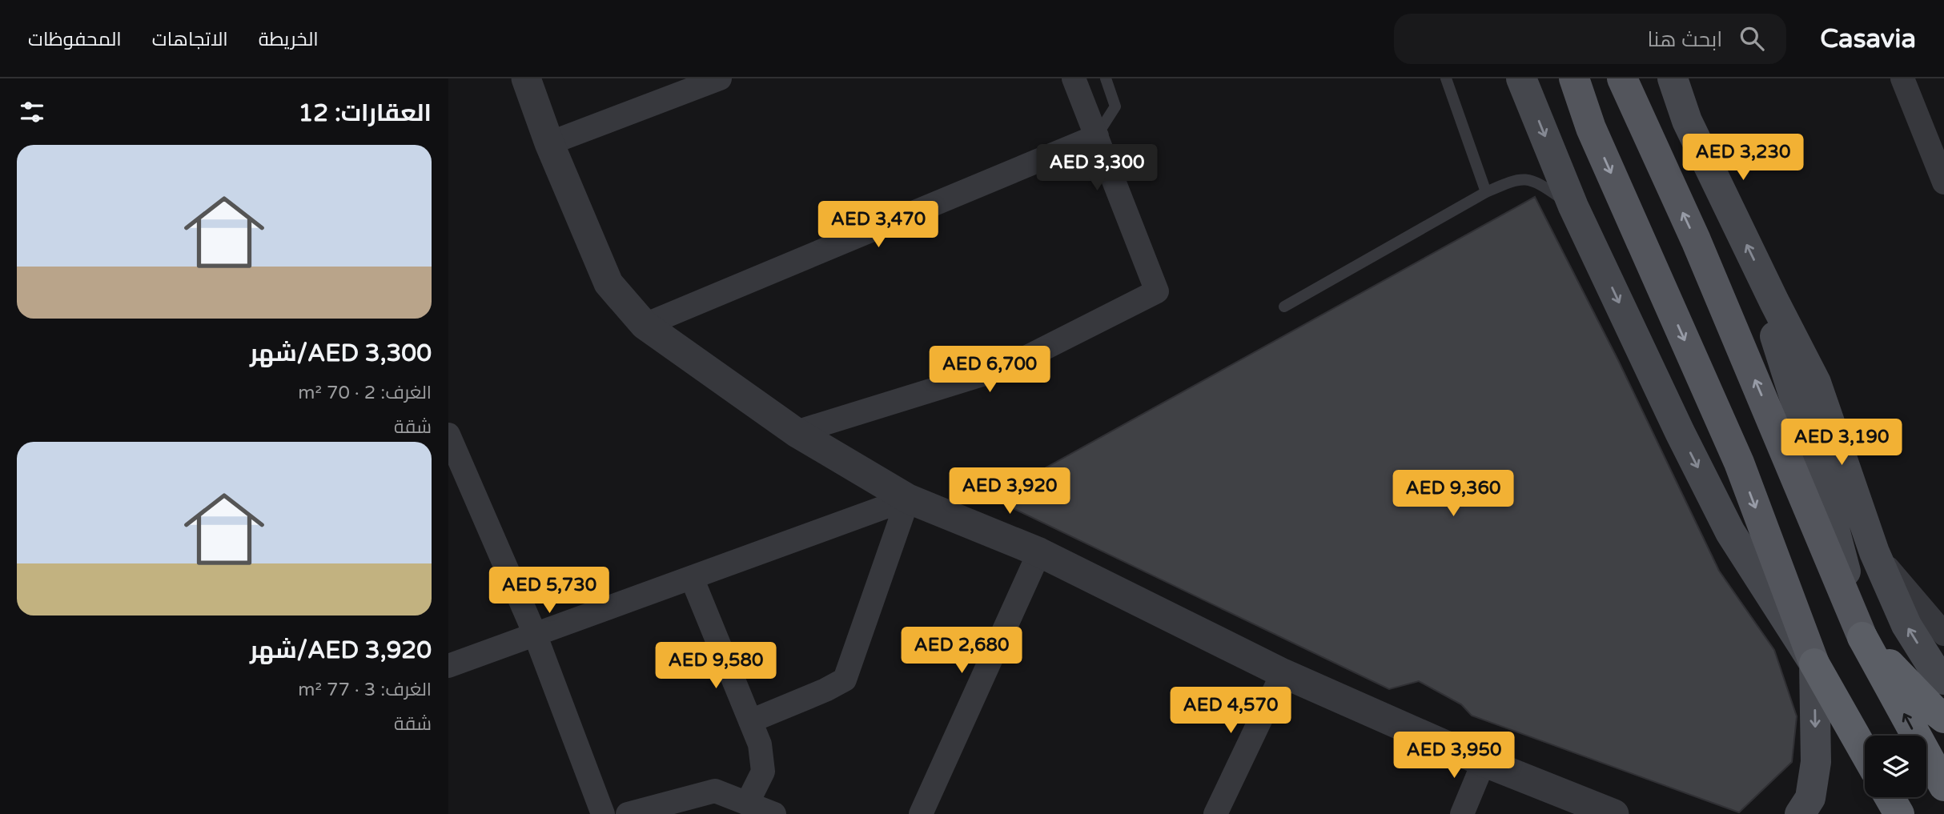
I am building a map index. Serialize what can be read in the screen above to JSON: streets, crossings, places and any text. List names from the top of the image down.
{
  "page": {
    "header": "Casavia",
    "search": "ابحث هنا",
    "nav": ["الخريطة", "الاتجاهات", "المحفوظات"],
    "heading": "العقارات: 12",
    "price": [
      "AED 3,230",
      "AED 3,300",
      "AED 3,470",
      "AED 6,700",
      "AED 3,190",
      "AED 3,920",
      "AED 9,360",
      "AED 5,730",
      "AED 2,680",
      "AED 9,580",
      "AED 4,570",
      "AED 3,950"
    ],
    "list": [
      {
        "name": "AED 3,300/شهر",
        "note": "الغرف: 2 · 70 m² · شقة"
      },
      {
        "name": "AED 3,920/شهر",
        "note": "الغرف: 3 · 77 m² · شقة"
      }
    ]
  }
}
